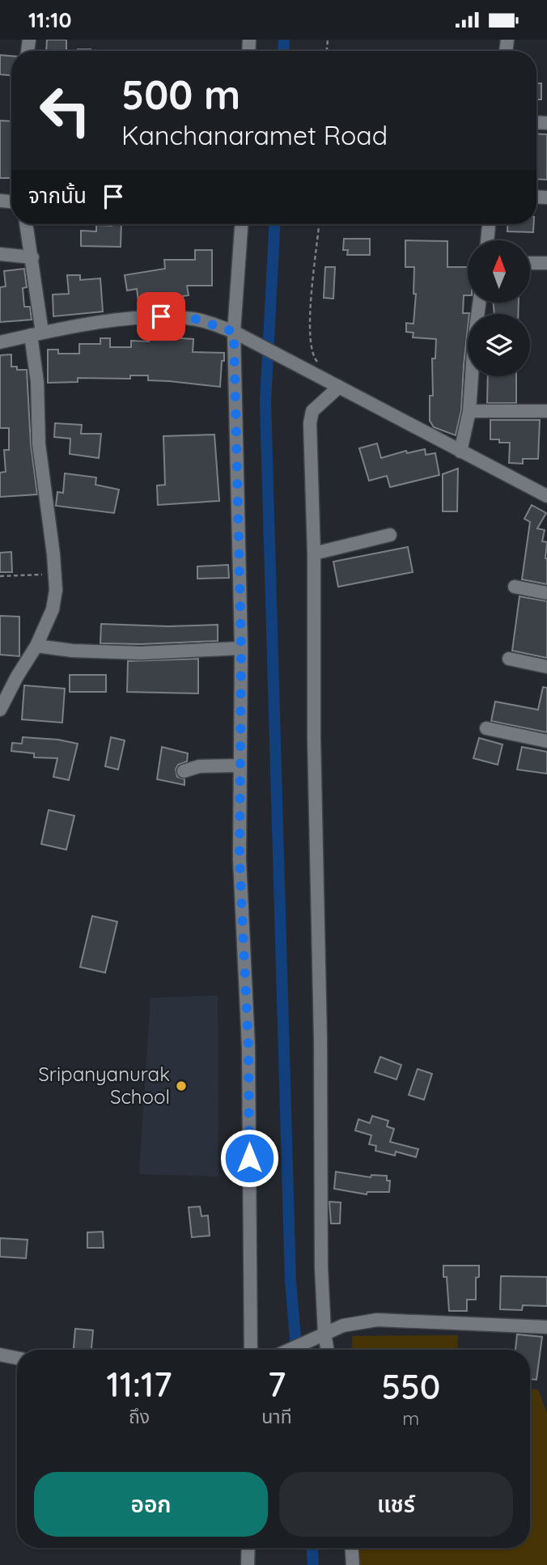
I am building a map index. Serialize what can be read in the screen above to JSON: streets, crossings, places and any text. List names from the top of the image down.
{
  "places": ["Sripanyanurak School"],
  "north": "top",
  "page": {
    "status": "11:10",
    "turn": ["500 m", "Kanchanaramet Road"],
    "then": "จากนั้น",
    "eta": [
      "11:17",
      "ถึง",
      "7",
      "นาที",
      "550",
      "m"
    ],
    "buttons": ["ออก", "แชร์"]
  }
}
